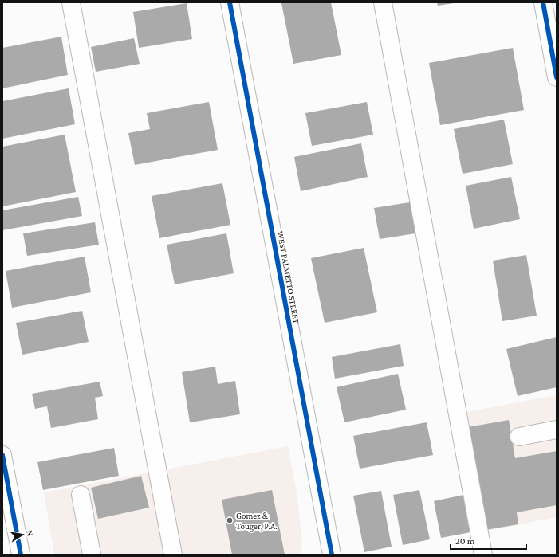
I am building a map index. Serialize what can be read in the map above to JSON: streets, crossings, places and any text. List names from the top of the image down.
{
  "streets": {
    "street": ["WEST PALMETTO STREET"]
  },
  "places": ["Gomez & Touger, P.A."],
  "scale_bar": "20 m",
  "north": "right"
}
